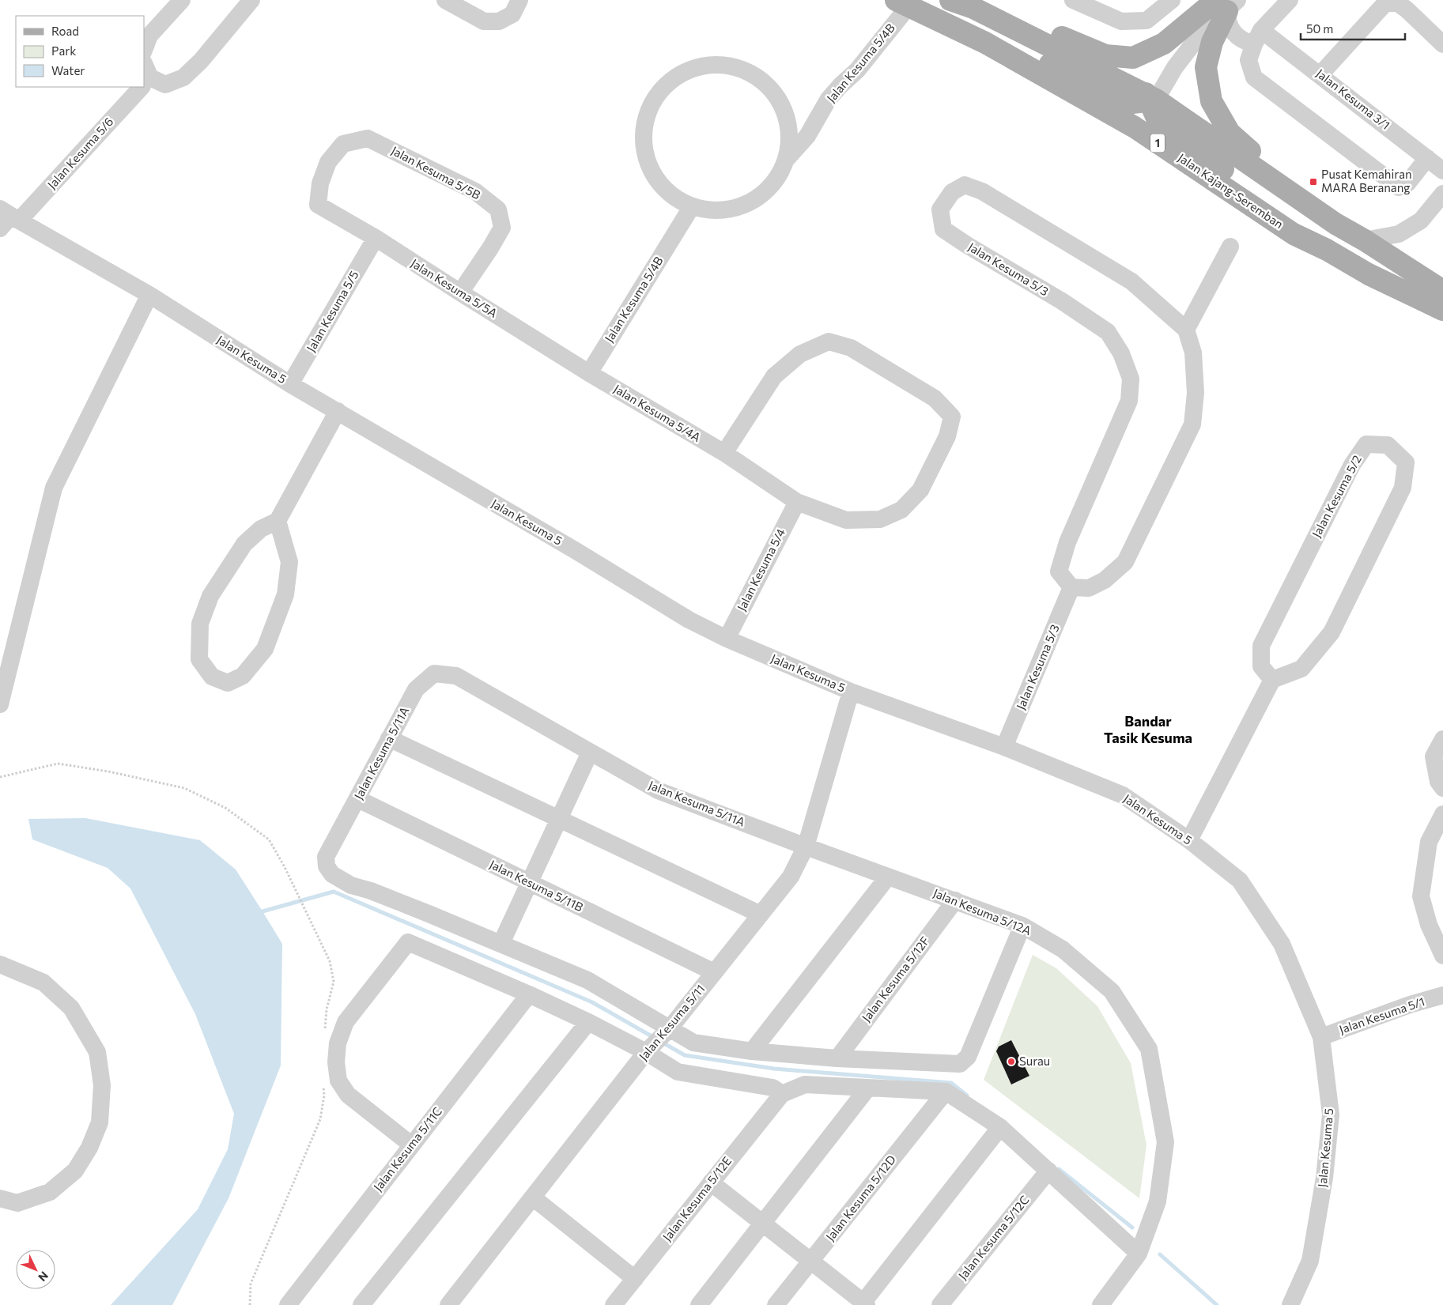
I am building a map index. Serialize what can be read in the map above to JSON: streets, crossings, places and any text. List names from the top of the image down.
{
  "streets": {
    "main road": ["1", "Jalan Kajang-Seremban"],
    "street": [
      "Jalan Kesuma 5/4B",
      "Jalan Kesuma 3/1",
      "Jalan Kesuma 5/6",
      "Jalan Kesuma 5/5B",
      "Jalan Kesuma 5/3",
      "Jalan Kesuma 5/5A",
      "Jalan Kesuma 5/5",
      "Jalan Kesuma 5",
      "Jalan Kesuma 5/4A",
      "Jalan Kesuma 5/2",
      "Jalan Kesuma 5/4",
      "Jalan Kesuma 5/11A",
      "Jalan Kesuma 5/11B",
      "Jalan Kesuma 5/12A",
      "Jalan Kesuma 5/12F",
      "Jalan Kesuma 5/1",
      "Jalan Kesuma 5/11",
      "Jalan Kesuma 5/11C",
      "Jalan Kesuma 5/12D",
      "Jalan Kesuma 5/12E",
      "Jalan Kesuma 5/12C"
    ]
  },
  "crossings": [
    ["Jalan Kesuma 5/4B", "Jalan Kajang-Seremban"],
    ["Jalan Kesuma 5/4B", "Jalan Kesuma 5/5A"],
    ["Jalan Kesuma 5/4B", "Jalan Kesuma 5/4A"],
    ["Jalan Kesuma 5/6", "Jalan Kesuma 5"],
    ["Jalan Kesuma 5/5B", "Jalan Kesuma 5/5A"],
    ["Jalan Kesuma 5/3", "Jalan Kesuma 5"],
    ["Jalan Kesuma 5/5A", "Jalan Kesuma 5/5"],
    ["Jalan Kesuma 5/5A", "Jalan Kesuma 5/4A"],
    ["Jalan Kesuma 5/5", "Jalan Kesuma 5"],
    ["Jalan Kesuma 5", "Jalan Kesuma 5/4"],
    ["Jalan Kesuma 5", "Jalan Kesuma 5/1"],
    ["Jalan Kesuma 5", "Jalan Kesuma 5/11"],
    ["Jalan Kesuma 5/4A", "Jalan Kesuma 5/4"],
    ["Jalan Kesuma 5/11A", "Jalan Kesuma 5/11B"],
    ["Jalan Kesuma 5/11A", "Jalan Kesuma 5/12A"],
    ["Jalan Kesuma 5/11A", "Jalan Kesuma 5/11"],
    ["Jalan Kesuma 5/11B", "Jalan Kesuma 5/11"],
    ["Jalan Kesuma 5/12A", "Jalan Kesuma 5/12F"],
    ["Jalan Kesuma 5/12A", "Jalan Kesuma 5/11"]
  ],
  "districts": ["Bandar Tasik Kesuma"],
  "places": {
    "transit": ["Pusat Kemahiran MARA Beranang"],
    "other": ["Surau"]
  },
  "legend": ["Road", "Park", "Water"],
  "scale_bar": "50 m",
  "north": "bottom right"
}
